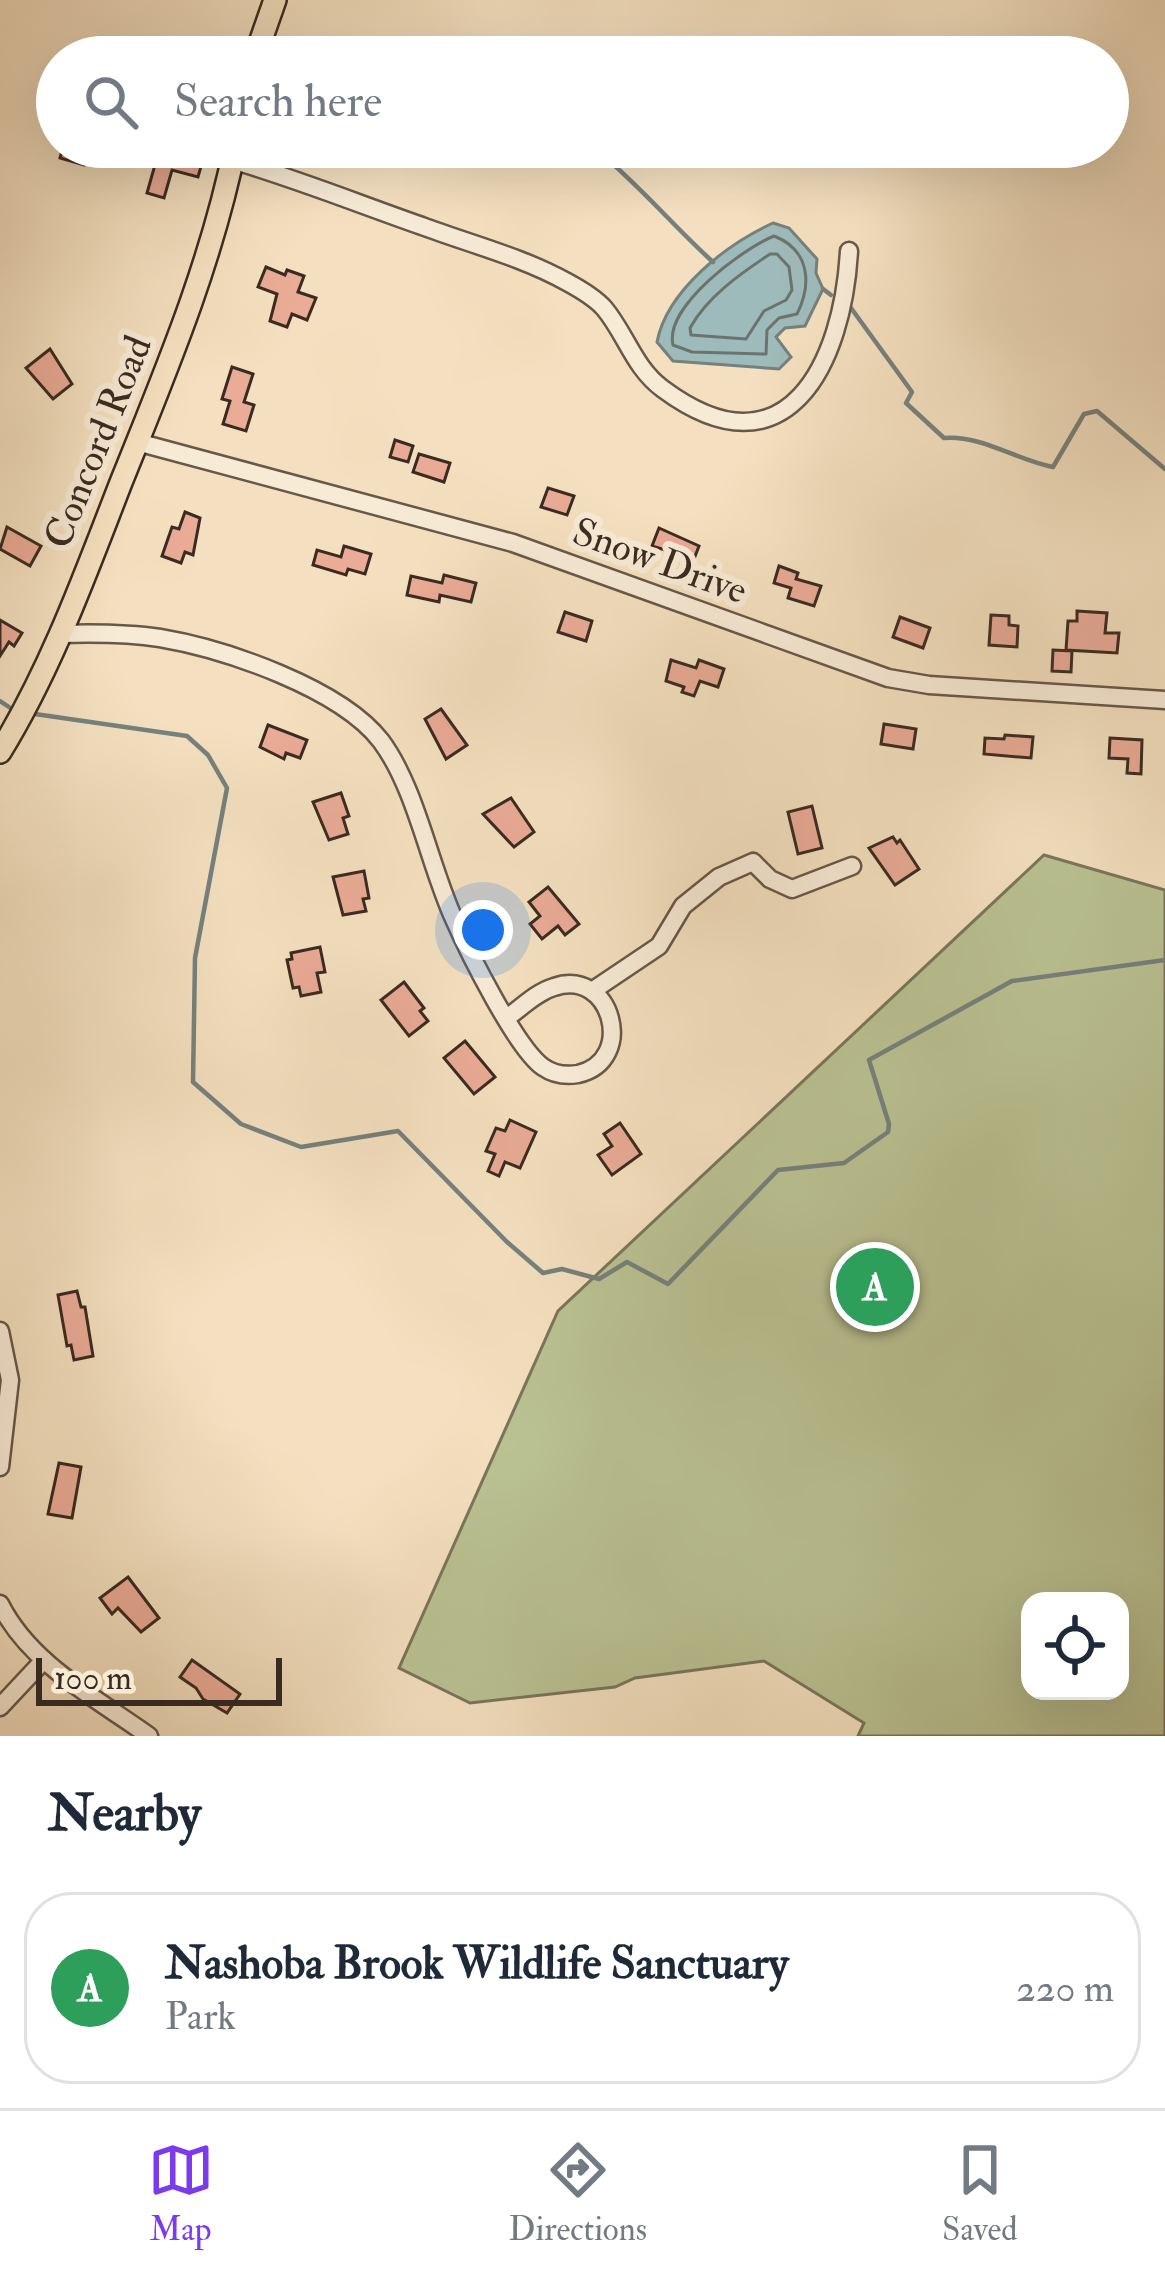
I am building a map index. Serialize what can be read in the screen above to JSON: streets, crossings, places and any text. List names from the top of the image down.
{
  "streets": {
    "main road": ["Concord Road"],
    "street": ["Snow Drive"]
  },
  "crossings": [
    ["Concord Road", "Snow Drive"]
  ],
  "scale_bar": "100 m",
  "page": {
    "search": "Search here",
    "pins": "A",
    "scale": "100 m",
    "heading": "Nearby",
    "list": [
      {
        "mark": "A",
        "name": "Nashoba Brook Wildlife Sanctuary",
        "note": "Park",
        "value": "220 m"
      }
    ],
    "nav": ["Map", "Directions", "Saved"]
  }
}
